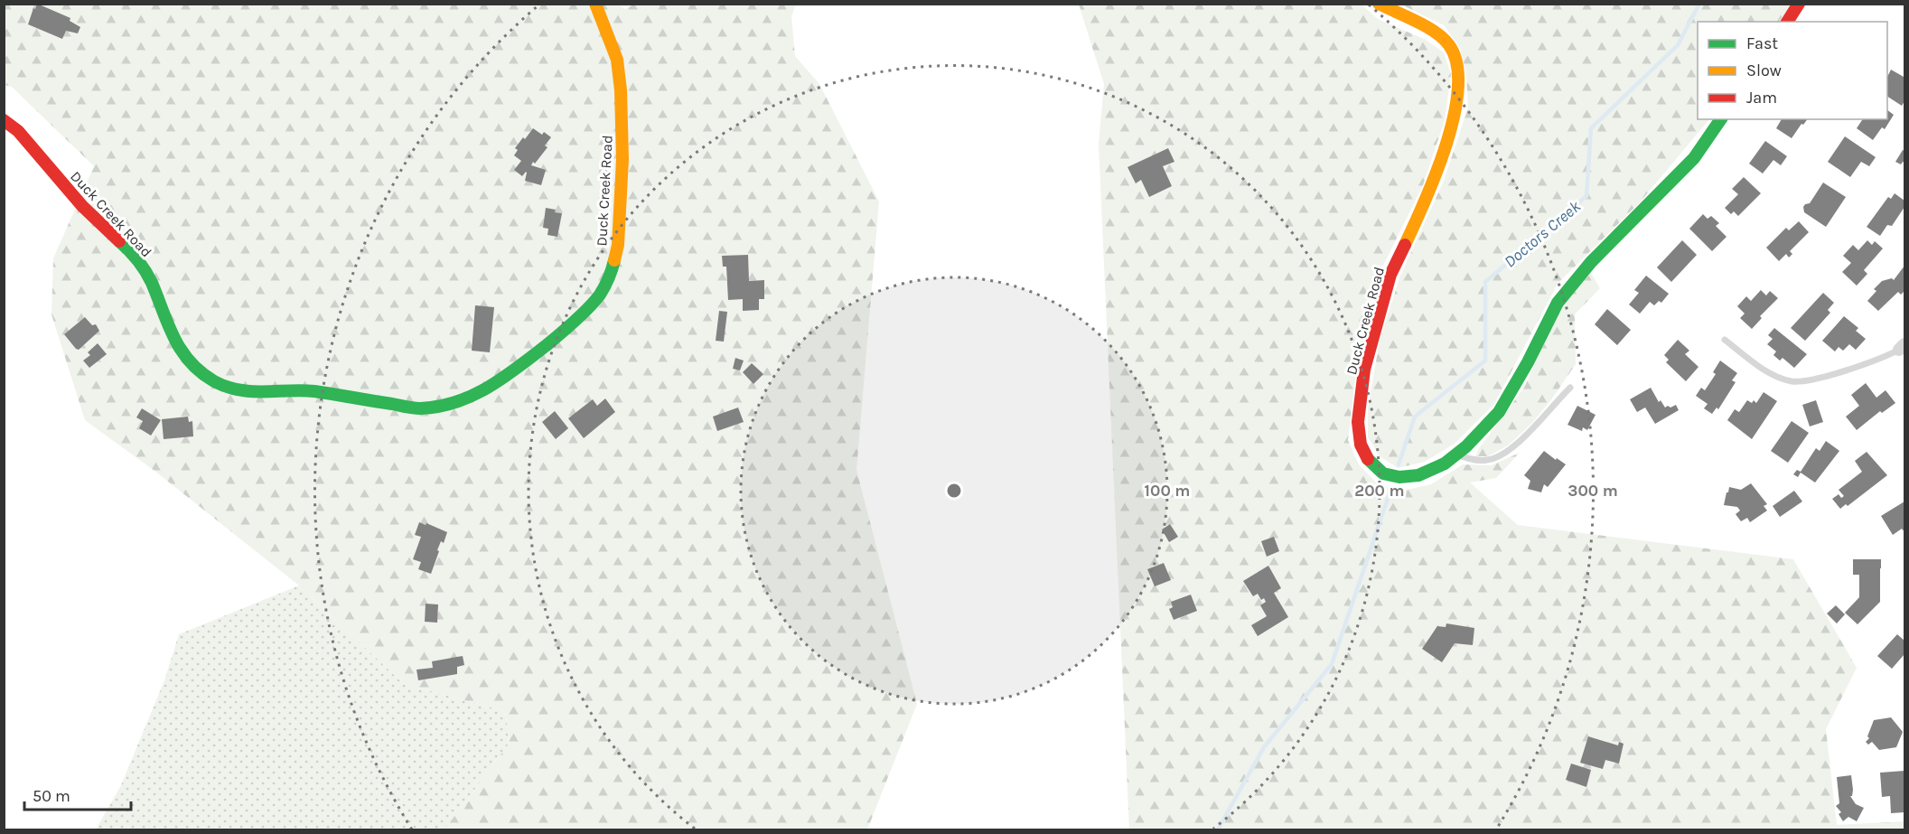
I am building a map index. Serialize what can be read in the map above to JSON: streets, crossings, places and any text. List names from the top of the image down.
{
  "streets": {
    "street": ["Duck Creek Road"]
  },
  "water": ["Doctors Creek"],
  "legend": ["Fast", "Slow", "Jam"],
  "scale_bar": "50 m",
  "rings": ["100 m", "200 m", "300 m"]
}
